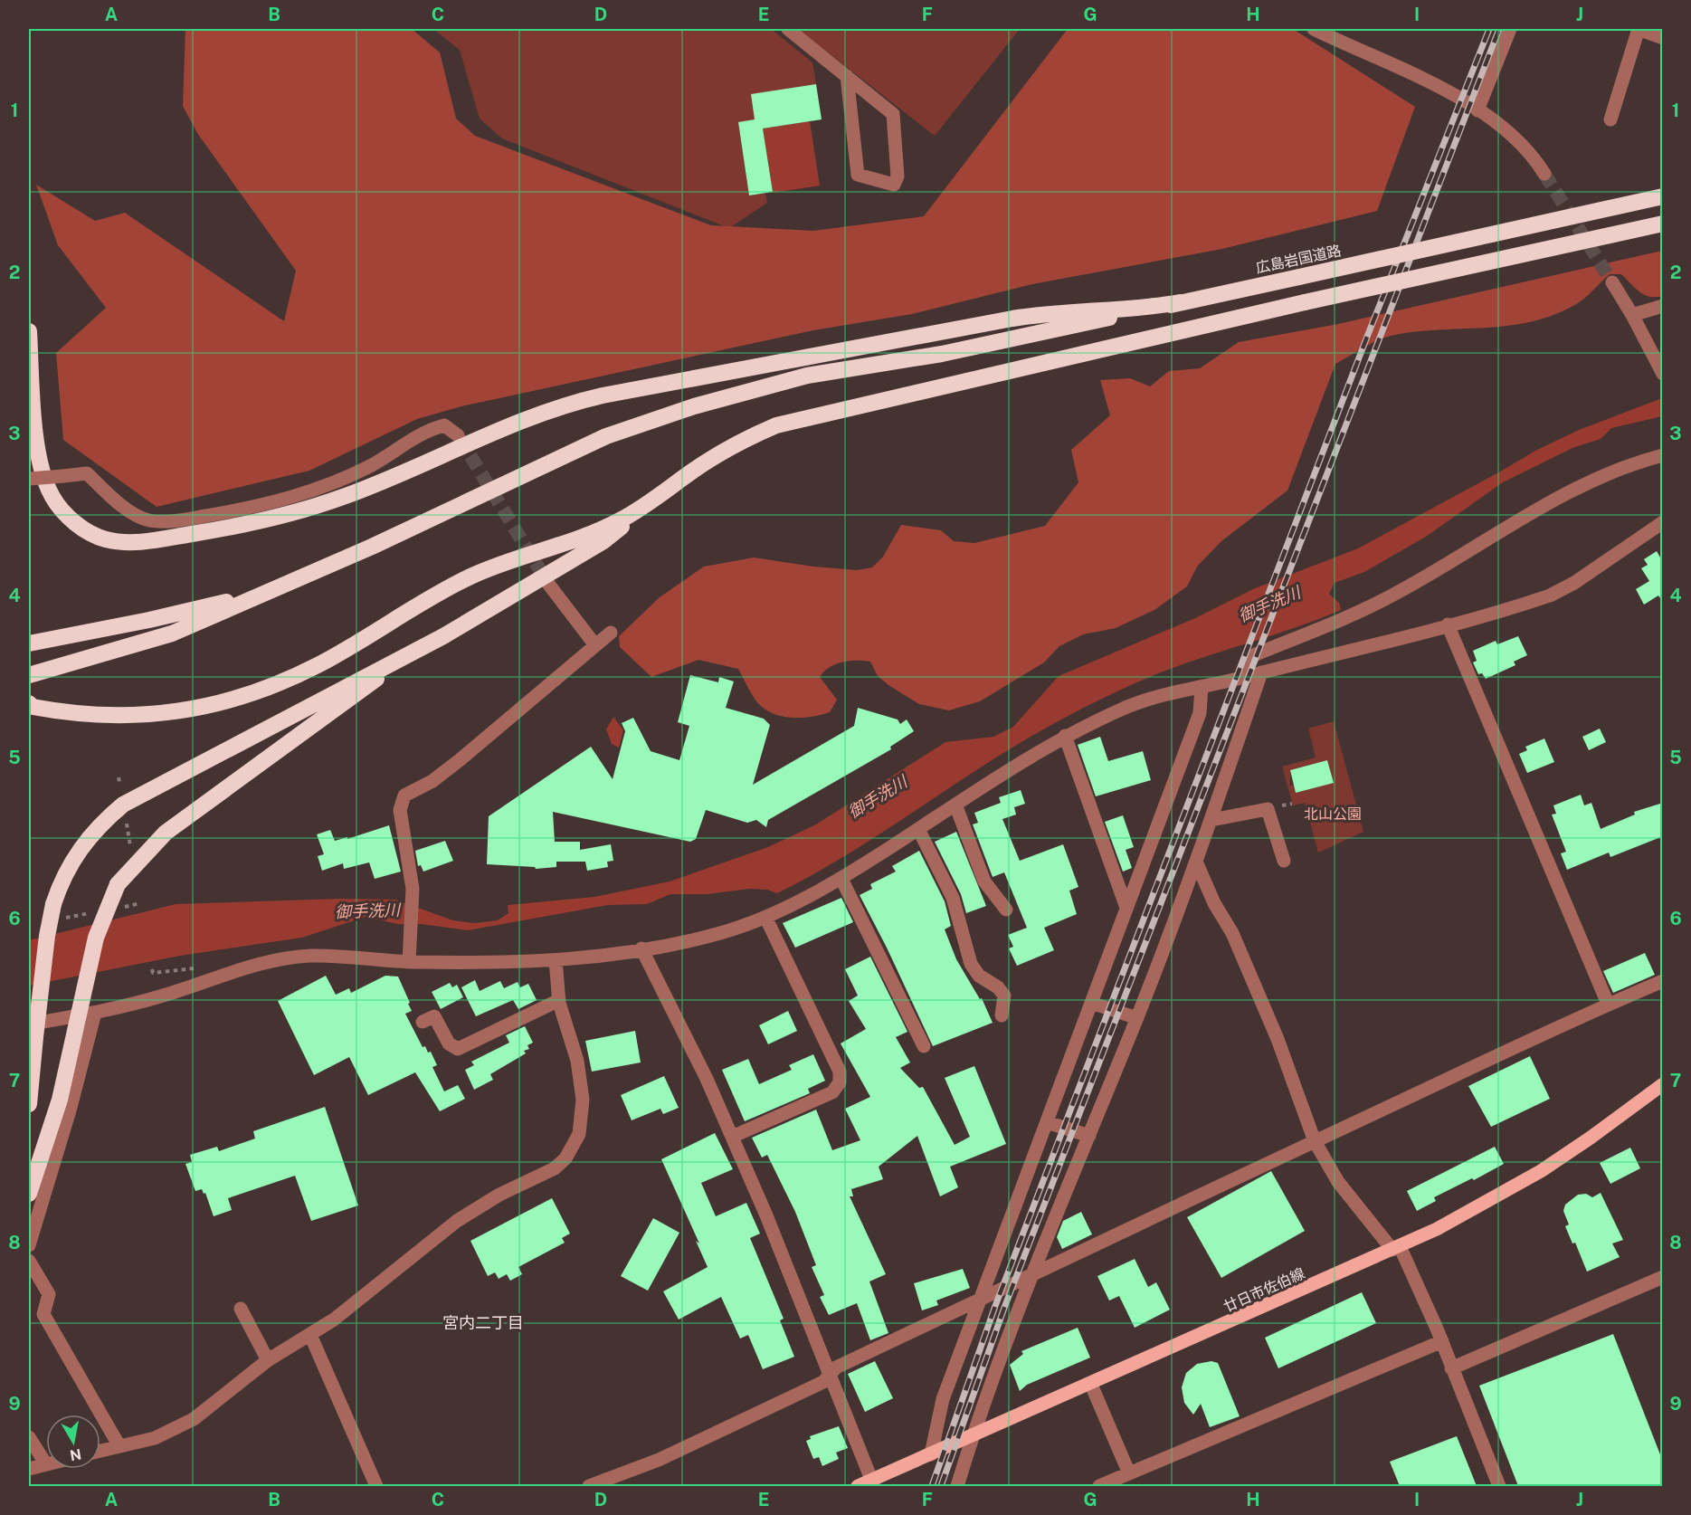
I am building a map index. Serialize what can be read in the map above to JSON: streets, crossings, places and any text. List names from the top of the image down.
{
  "streets": {
    "highway": ["広島岩国道路"],
    "main road": ["廿日市佐伯線"]
  },
  "districts": ["宮内二丁目"],
  "water": ["御手洗川"],
  "parks": ["北山公園"],
  "north": "bottom",
  "grid": {
    "columns": [
      "A",
      "B",
      "C",
      "D",
      "E",
      "F",
      "G",
      "H",
      "I",
      "J"
    ],
    "rows": [
      "1",
      "2",
      "3",
      "4",
      "5",
      "6",
      "7",
      "8",
      "9"
    ]
  }
}
